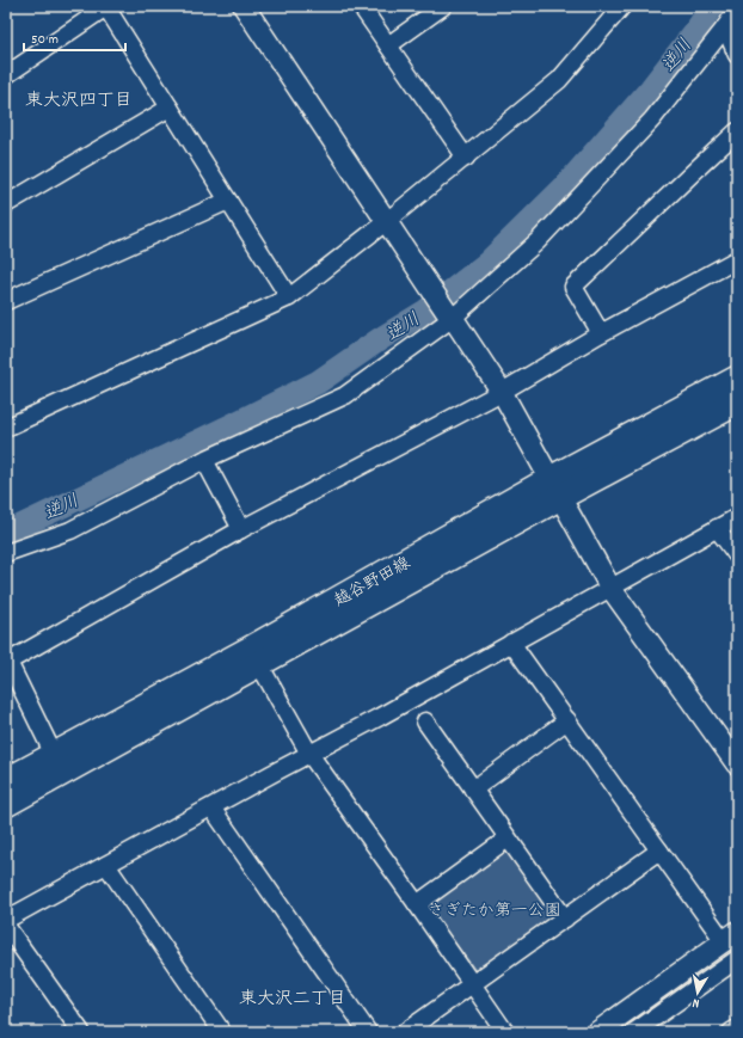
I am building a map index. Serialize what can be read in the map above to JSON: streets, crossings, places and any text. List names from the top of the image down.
{
  "streets": {
    "main road": ["越谷野田線"]
  },
  "districts": ["東大沢四丁目", "東大沢二丁目"],
  "water": ["逆川"],
  "parks": ["さぎたか第一公園"],
  "scale_bar": "50 m",
  "north": "bottom"
}
